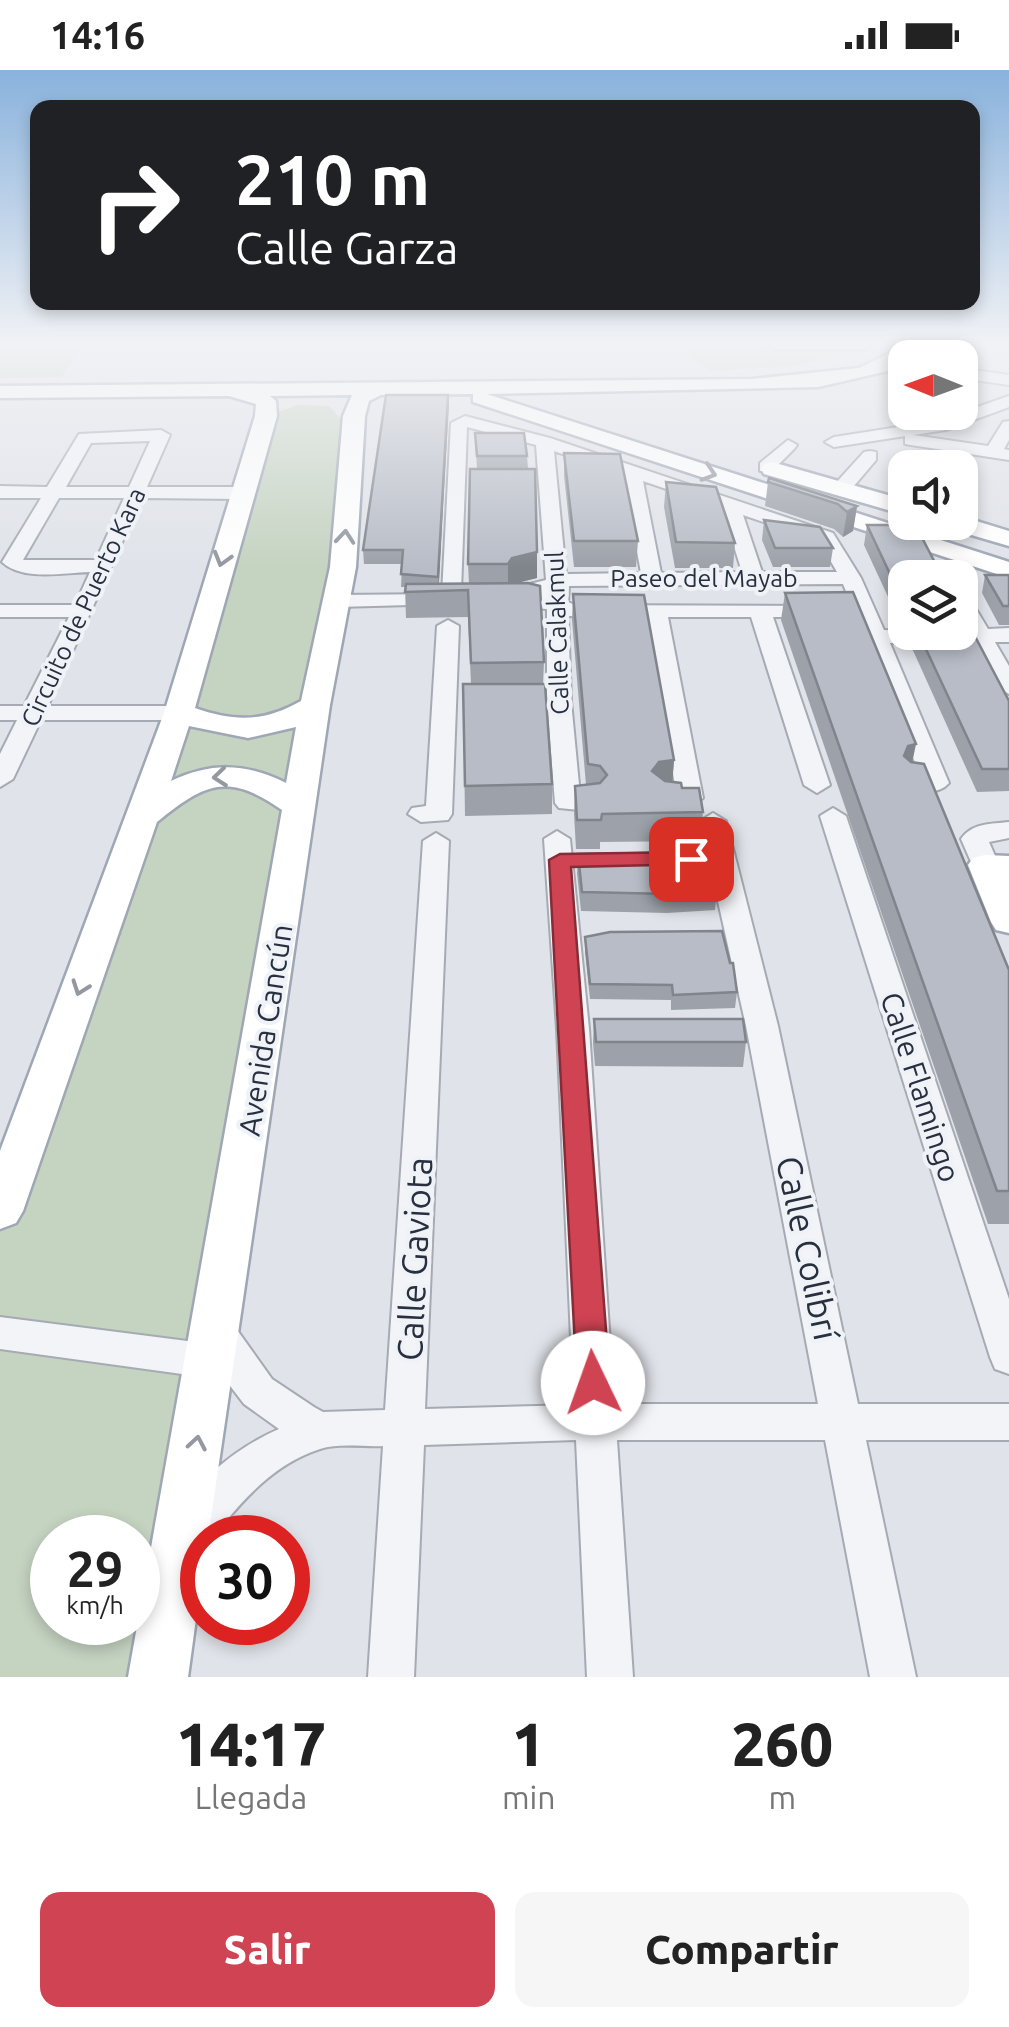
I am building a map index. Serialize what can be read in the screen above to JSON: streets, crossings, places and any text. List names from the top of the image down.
{
  "streets": {
    "main road": ["Avenida Cancún"],
    "street": [
      "Paseo del Mayab",
      "Circuito de Puerto Kara",
      "Calle Calakmul",
      "Calle Flamingo",
      "Calle Colibrí",
      "Calle Gaviota"
    ]
  },
  "crossings": [
    ["Paseo del Mayab", "Calle Calakmul"]
  ],
  "north": "left",
  "page": {
    "status": "14:16",
    "turn": ["210 m", "Calle Garza"],
    "speed": "29 km/h",
    "limit": "30",
    "eta": [
      "14:17",
      "Llegada",
      "1",
      "min",
      "260",
      "m"
    ],
    "buttons": ["Salir", "Compartir"]
  }
}
